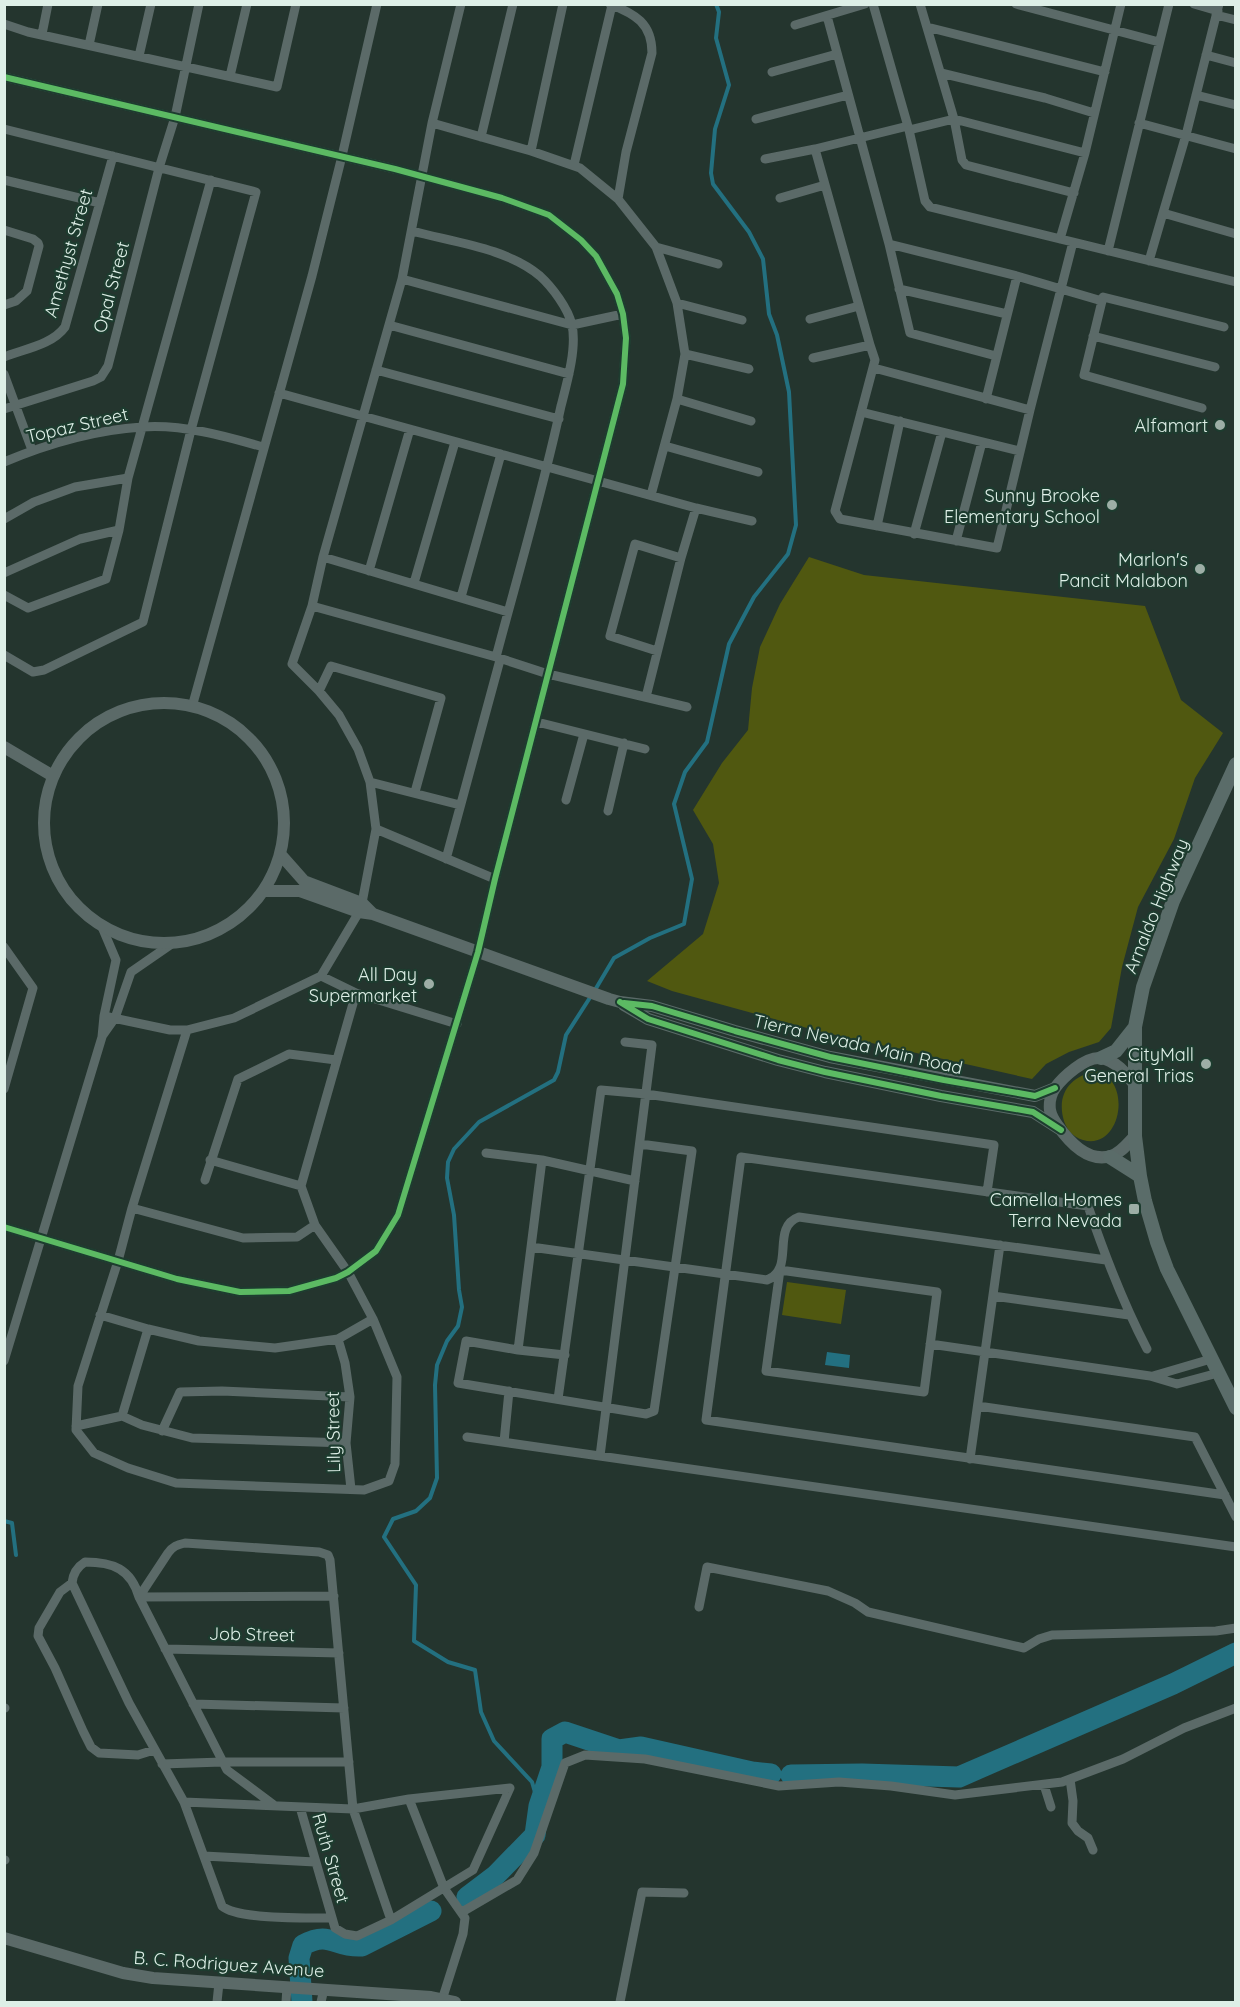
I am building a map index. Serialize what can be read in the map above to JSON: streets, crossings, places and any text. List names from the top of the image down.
{
  "streets": {
    "main road": ["Arnaldo Highway"],
    "street": [
      "Amethyst Street",
      "Opal Street",
      "Topaz Street",
      "Tierra Nevada Main Road",
      "Lily Street",
      "Job Street",
      "Ruth Street",
      "B. C. Rodriguez Avenue"
    ]
  },
  "crossings": [
    ["Arnaldo Highway", "Tierra Nevada Main Road"]
  ],
  "places": {
    "other": [
      "Alfamart",
      "Sunny Brooke Elementary School",
      "Marlon's Pancit Malabon",
      "All Day Supermarket",
      "CityMall General Trias"
    ],
    "transit": ["Camella Homes Terra Nevada"]
  }
}
